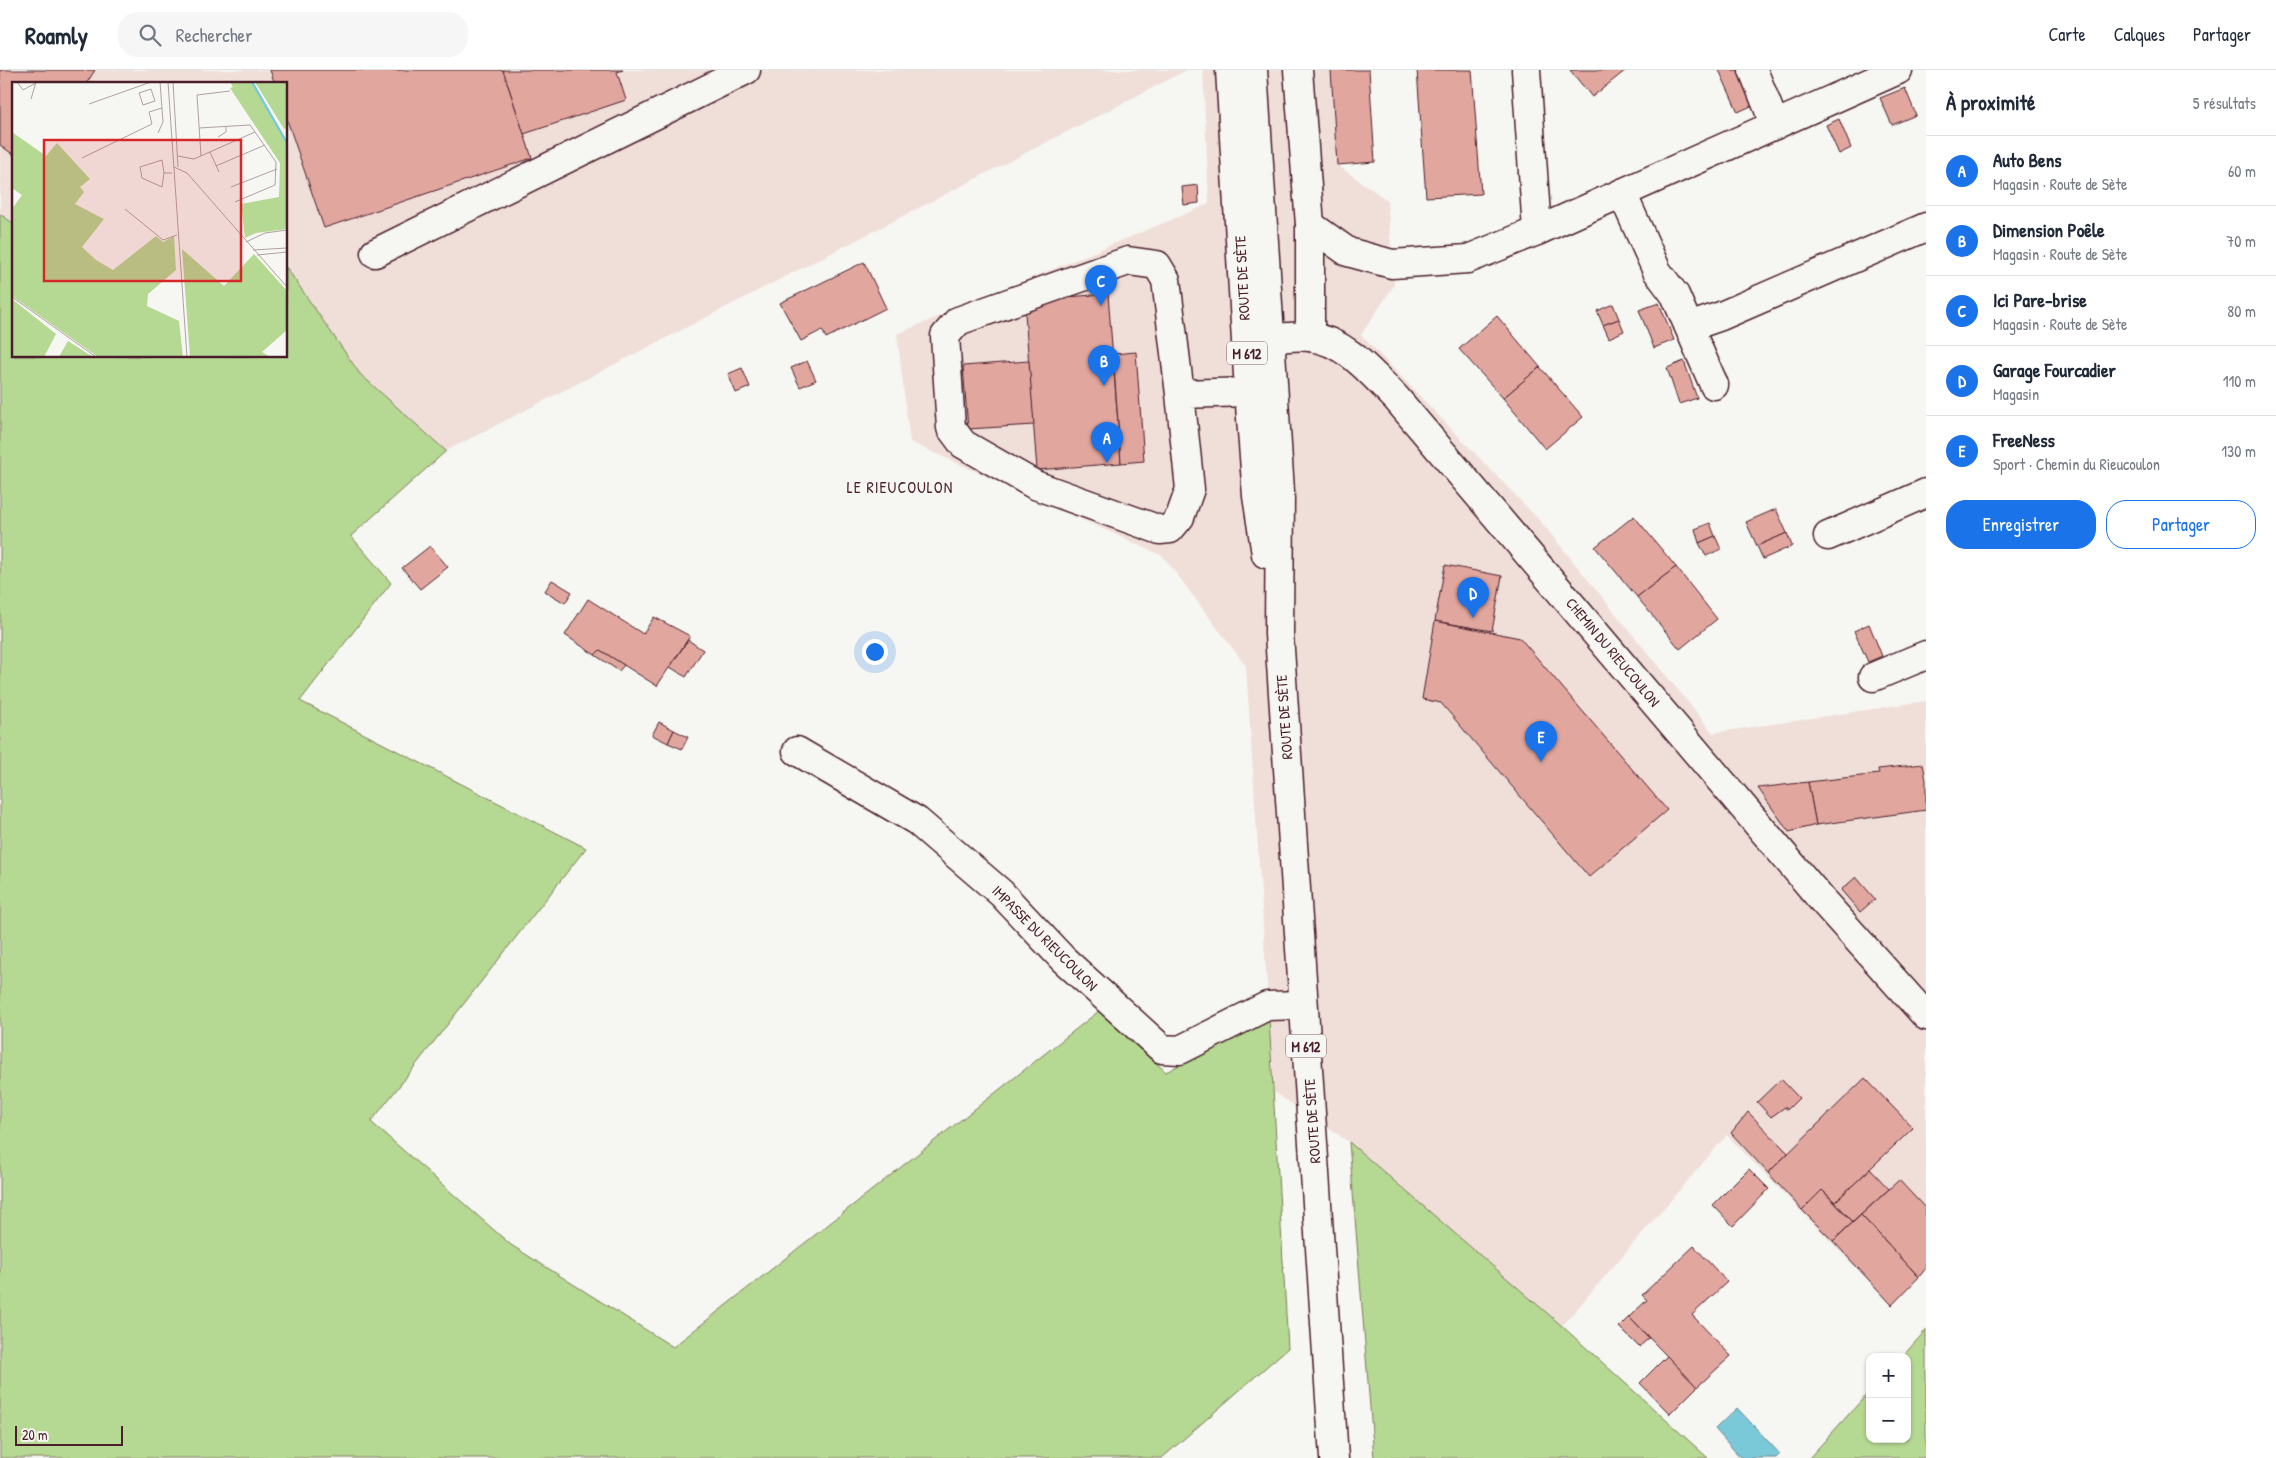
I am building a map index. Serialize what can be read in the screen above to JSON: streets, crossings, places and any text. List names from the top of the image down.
{
  "streets": {
    "main road": [
      "ROUTE DE SÈTE",
      "M 612",
      "CHEMIN DU RIEUCOULON",
      "IMPASSE DU RIEUCOULON"
    ]
  },
  "crossings": [
    ["ROUTE DE SÈTE", "CHEMIN DU RIEUCOULON"],
    ["ROUTE DE SÈTE", "IMPASSE DU RIEUCOULON"]
  ],
  "districts": ["LE RIEUCOULON"],
  "scale_bar": "20 m",
  "page": {
    "header": "Roamly",
    "search": "Rechercher",
    "nav": ["Carte", "Calques", "Partager"],
    "heading": ["À proximité", "5 résultats"],
    "list": [
      {
        "mark": "A",
        "name": "Auto Bens",
        "note": "Magasin · Route de Sète",
        "value": "60 m"
      },
      {
        "mark": "B",
        "name": "Dimension Poêle",
        "note": "Magasin · Route de Sète",
        "value": "70 m"
      },
      {
        "mark": "C",
        "name": "Ici Pare-brise",
        "note": "Magasin · Route de Sète",
        "value": "80 m"
      },
      {
        "mark": "D",
        "name": "Garage Fourcadier",
        "note": "Magasin",
        "value": "110 m"
      },
      {
        "mark": "E",
        "name": "FreeNess",
        "note": "Sport · Chemin du Rieucoulon",
        "value": "130 m"
      }
    ],
    "pins": [
      "C",
      "B",
      "A",
      "D",
      "E"
    ],
    "buttons": ["Enregistrer", "Partager"],
    "map_buttons": ["+", "−"],
    "scale": "20 m"
  }
}
